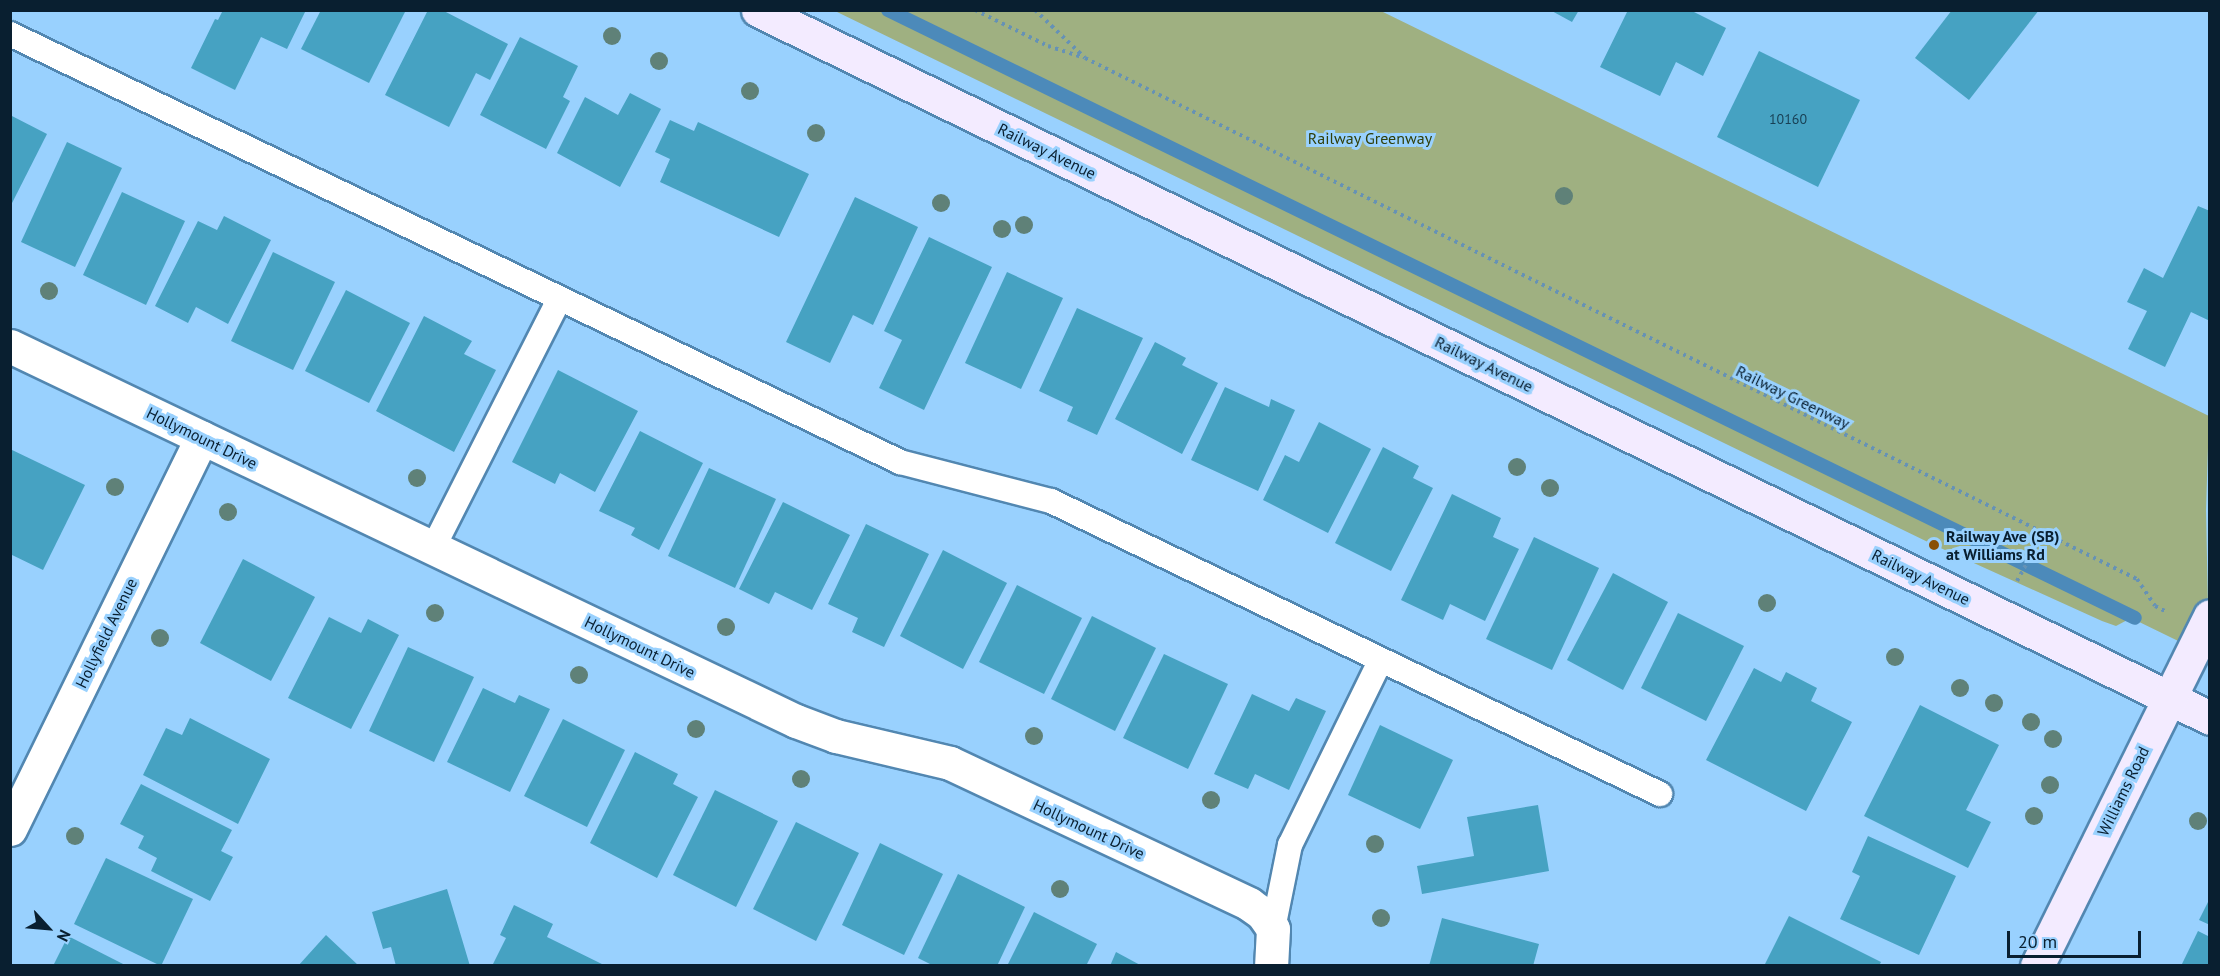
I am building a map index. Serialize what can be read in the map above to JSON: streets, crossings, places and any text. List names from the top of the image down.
{
  "streets": {
    "main road": ["Railway Avenue", "Williams Road"],
    "street": ["Hollymount Drive", "Hollyfield Avenue"],
    "path": ["Railway Greenway"]
  },
  "crossings": [
    ["Railway Avenue", "Williams Road"],
    ["Hollymount Drive", "Hollyfield Avenue"]
  ],
  "parks": ["Railway Greenway"],
  "places": ["Railway Ave (SB) at Williams Rd"],
  "house_numbers": ["10160"],
  "scale_bar": "20 m",
  "north": "bottom right"
}
